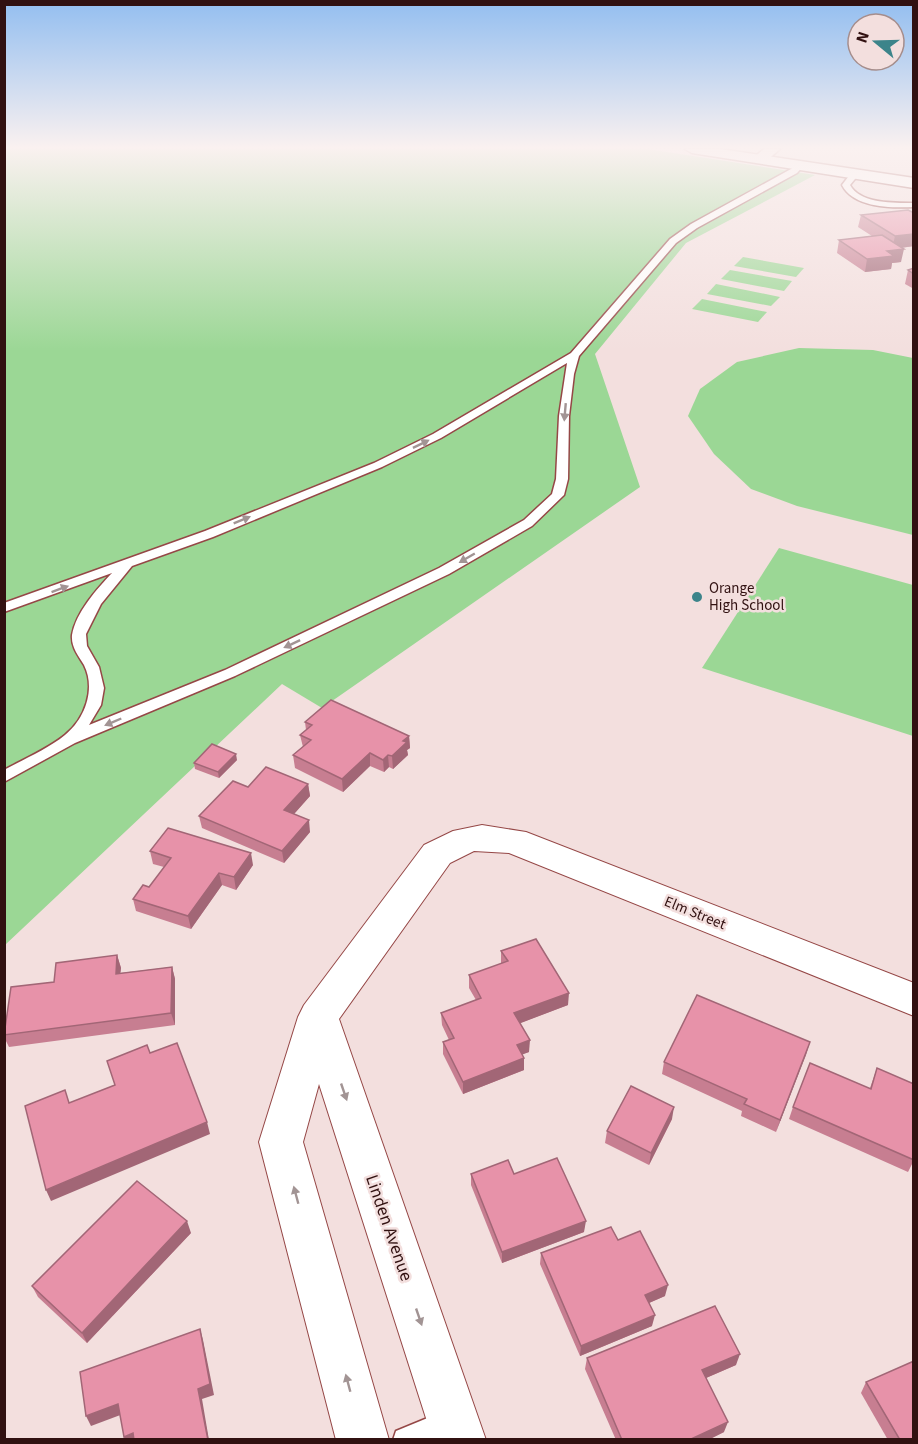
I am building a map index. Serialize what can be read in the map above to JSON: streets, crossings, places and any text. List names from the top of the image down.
{
  "streets": {
    "street": ["Elm Street", "Linden Avenue"]
  },
  "crossings": [
    ["Elm Street", "Linden Avenue"]
  ],
  "places": ["Orange High School"],
  "north": "left"
}
